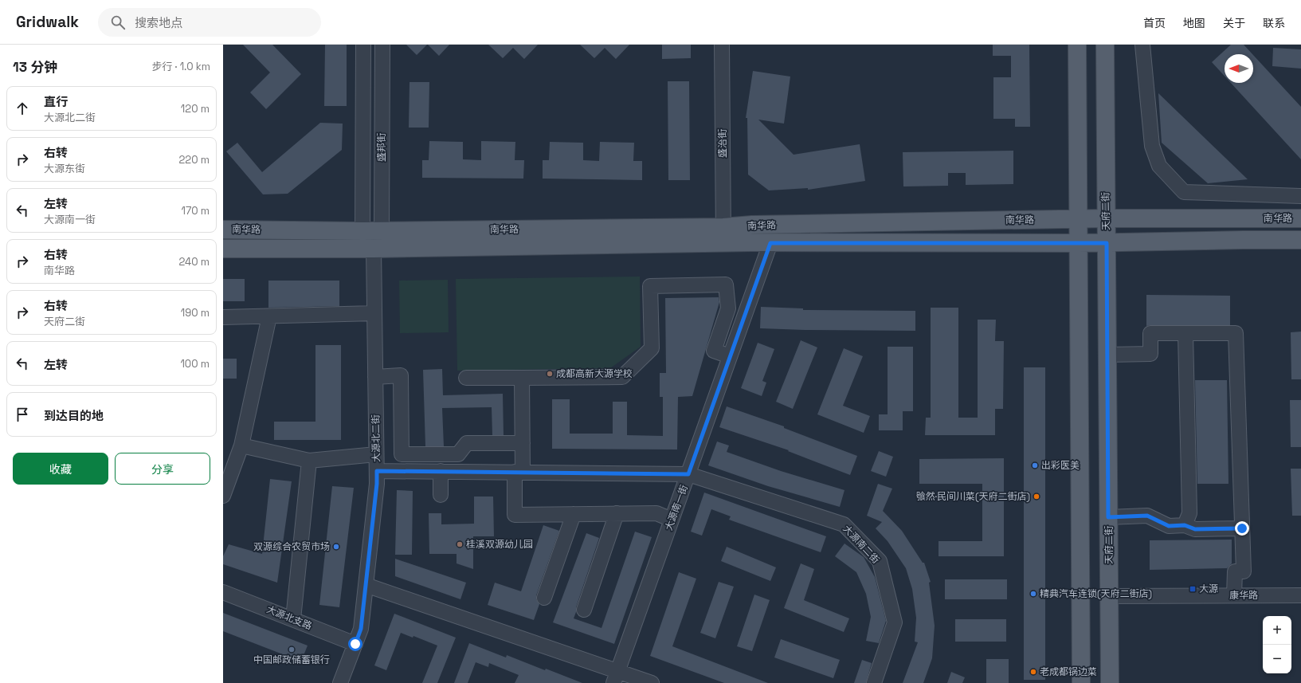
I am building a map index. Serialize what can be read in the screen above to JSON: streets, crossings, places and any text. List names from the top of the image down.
{
  "streets": {
    "main road": ["天府二街", "南华路"],
    "street": [
      "盛治街",
      "盛邦街",
      "大源北二街",
      "大源南一街",
      "大源南二街",
      "康华路",
      "大源北支路"
    ]
  },
  "crossings": [
    ["盛治街", "南华路"],
    ["盛邦街", "南华路"],
    ["盛邦街", "大源北二街"],
    ["天府二街", "南华路"],
    ["天府二街", "康华路"],
    ["南华路", "大源北二街"],
    ["南华路", "大源南一街"],
    ["大源北二街", "大源南二街"],
    ["大源北二街", "大源北支路"],
    ["大源南一街", "大源南二街"]
  ],
  "places": {
    "other": [
      "成都高新大源学校",
      "出彩医美",
      "飸然·民间川菜(天府二街店)",
      "桂溪双源幼儿园",
      "双源综合农贸市场",
      "精典汽车连锁(天府二街店)",
      "中国邮政储蓄银行",
      "老成都锅边菜"
    ],
    "transit": ["大源"]
  },
  "north": "left",
  "page": {
    "header": "Gridwalk",
    "search": "搜索地点",
    "nav": [
      "首页",
      "地图",
      "关于",
      "联系"
    ],
    "heading": ["13 分钟", "步行 · 1.0 km"],
    "list": [
      ["直行", "大源北二街", "120 m"],
      ["右转", "大源东街", "220 m"],
      ["左转", "大源南一街", "170 m"],
      ["右转", "南华路", "240 m"],
      ["右转", "天府二街", "190 m"],
      ["左转", "100 m"],
      "到达目的地"
    ],
    "buttons": ["收藏", "分享"],
    "map_buttons": ["+", "−"]
  }
}
